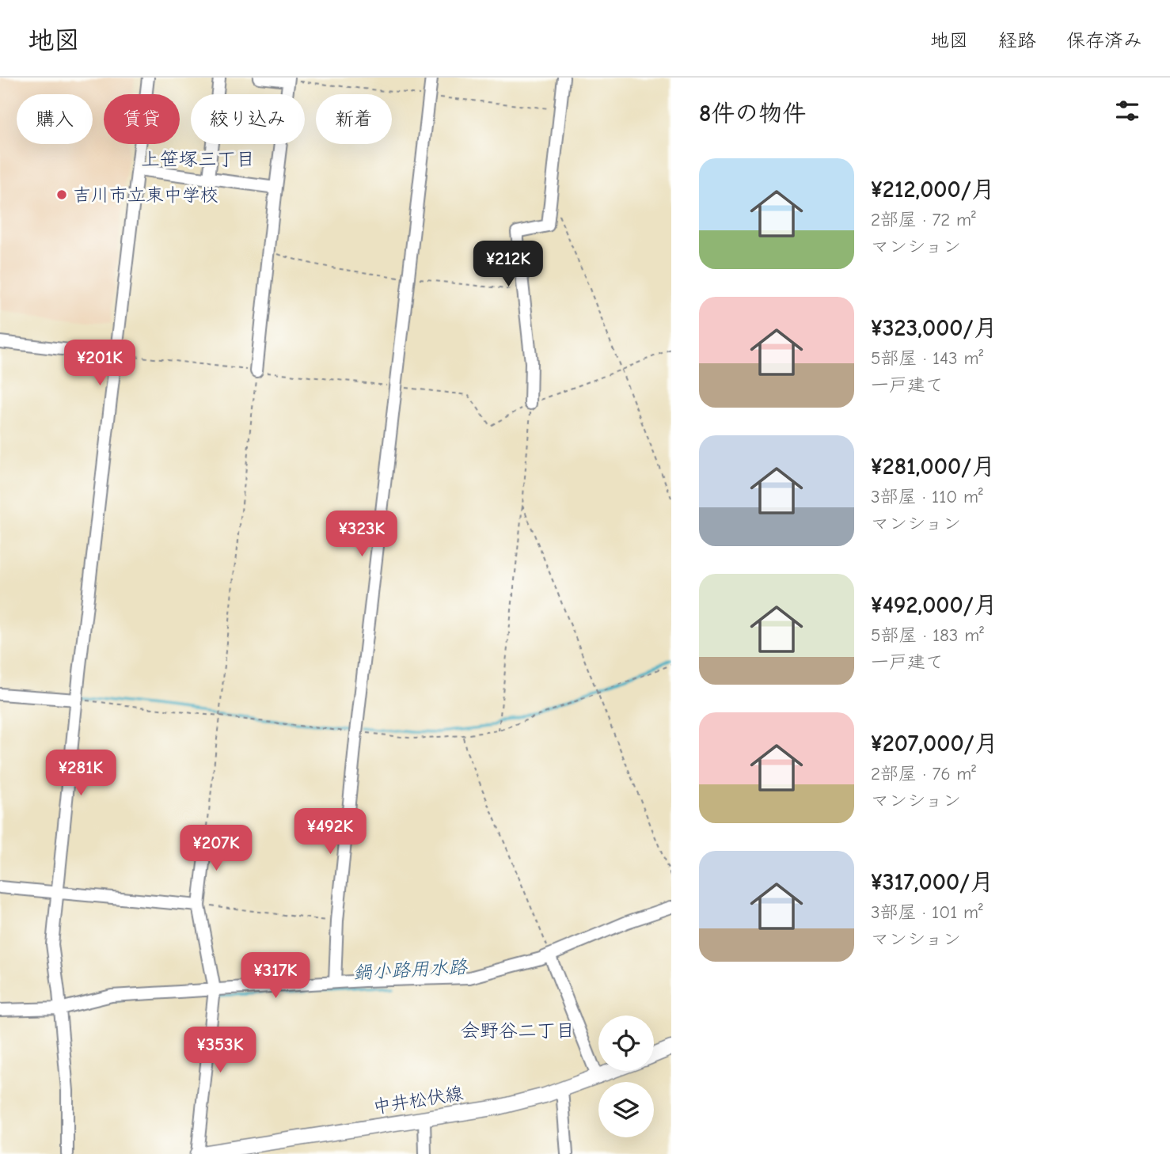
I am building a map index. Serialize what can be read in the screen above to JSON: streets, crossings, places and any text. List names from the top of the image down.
{
  "streets": {
    "main road": ["中井松伏線"]
  },
  "districts": ["上笹塚三丁目", "会野谷二丁目"],
  "water": ["鍋小路用水路"],
  "places": ["吉川市立東中学校"],
  "page": {
    "header": "地図",
    "nav": ["地図", "経路", "保存済み"],
    "heading": "8件の物件",
    "chip": [
      "購入",
      "賃貸",
      "絞り込み",
      "新着"
    ],
    "list": [
      {
        "name": "¥212,000/月",
        "note": "2部屋 · 72 m² · マンション"
      },
      {
        "name": "¥323,000/月",
        "note": "5部屋 · 143 m² · 一戸建て"
      },
      {
        "name": "¥281,000/月",
        "note": "3部屋 · 110 m² · マンション"
      },
      {
        "name": "¥492,000/月",
        "note": "5部屋 · 183 m² · 一戸建て"
      },
      {
        "name": "¥207,000/月",
        "note": "2部屋 · 76 m² · マンション"
      },
      {
        "name": "¥317,000/月",
        "note": "3部屋 · 101 m² · マンション"
      }
    ],
    "price": [
      "¥212K",
      "¥201K",
      "¥323K",
      "¥281K",
      "¥492K",
      "¥207K",
      "¥317K",
      "¥353K"
    ]
  }
}
